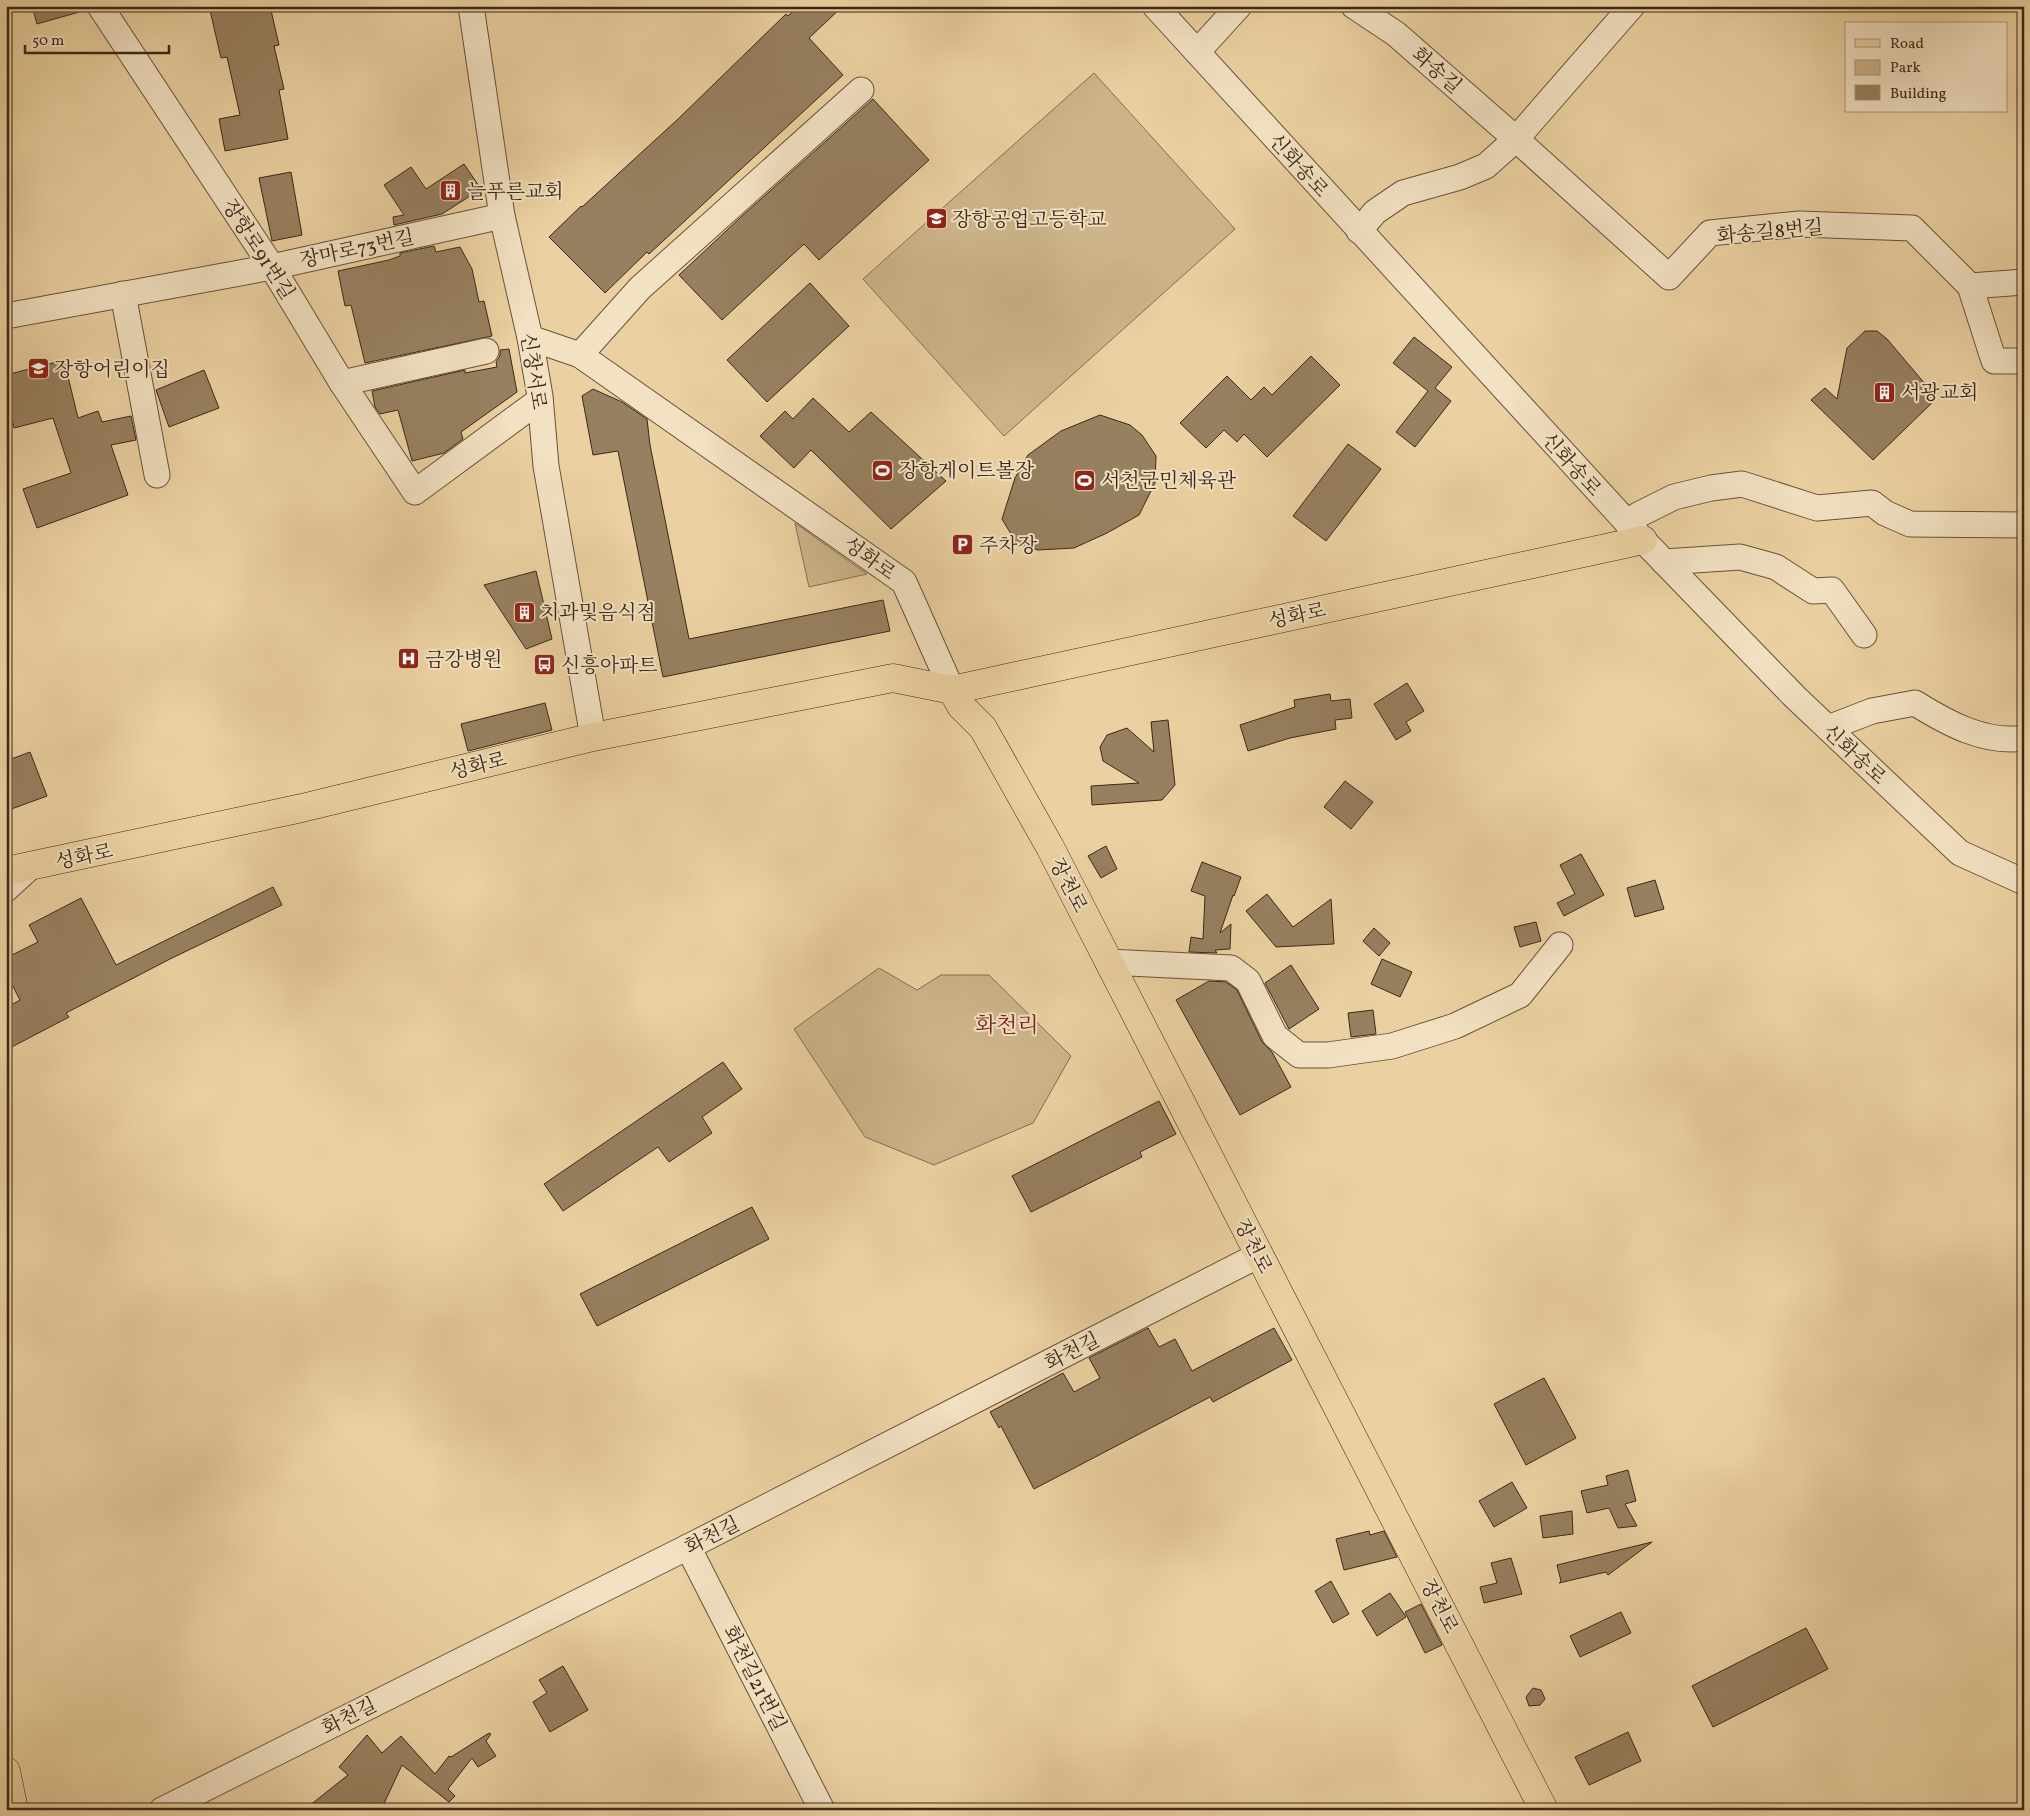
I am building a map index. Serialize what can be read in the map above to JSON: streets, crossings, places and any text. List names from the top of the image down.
{
  "streets": {
    "main road": ["성화로", "장천로"],
    "street": [
      "화송길",
      "신화송로",
      "화송길8번길",
      "장마로73번길",
      "장항로91번길",
      "신창서로",
      "화천길",
      "화천길21번길"
    ]
  },
  "crossings": [
    ["화송길", "화송길8번길"],
    ["신화송로", "성화로"],
    ["장마로73번길", "장항로91번길"],
    ["장마로73번길", "신창서로"],
    ["장항로91번길", "신창서로"],
    ["신창서로", "성화로"],
    ["성화로", "장천로"],
    ["장천로", "화천길"],
    ["화천길", "화천길21번길"]
  ],
  "districts": ["화천리"],
  "places": {
    "building": ["늘푸른교회", "서광교회", "치과및음식점"],
    "school or university": ["장항공업고등학교", "장항어린이집"],
    "sports": ["장항게이트볼장", "서천군민체육관"],
    "parking": ["주차장"],
    "hospital": ["금강병원"],
    "bus stop": ["신흥아파트"]
  },
  "legend": ["Road", "Park", "Building"],
  "scale_bar": "50 m"
}
